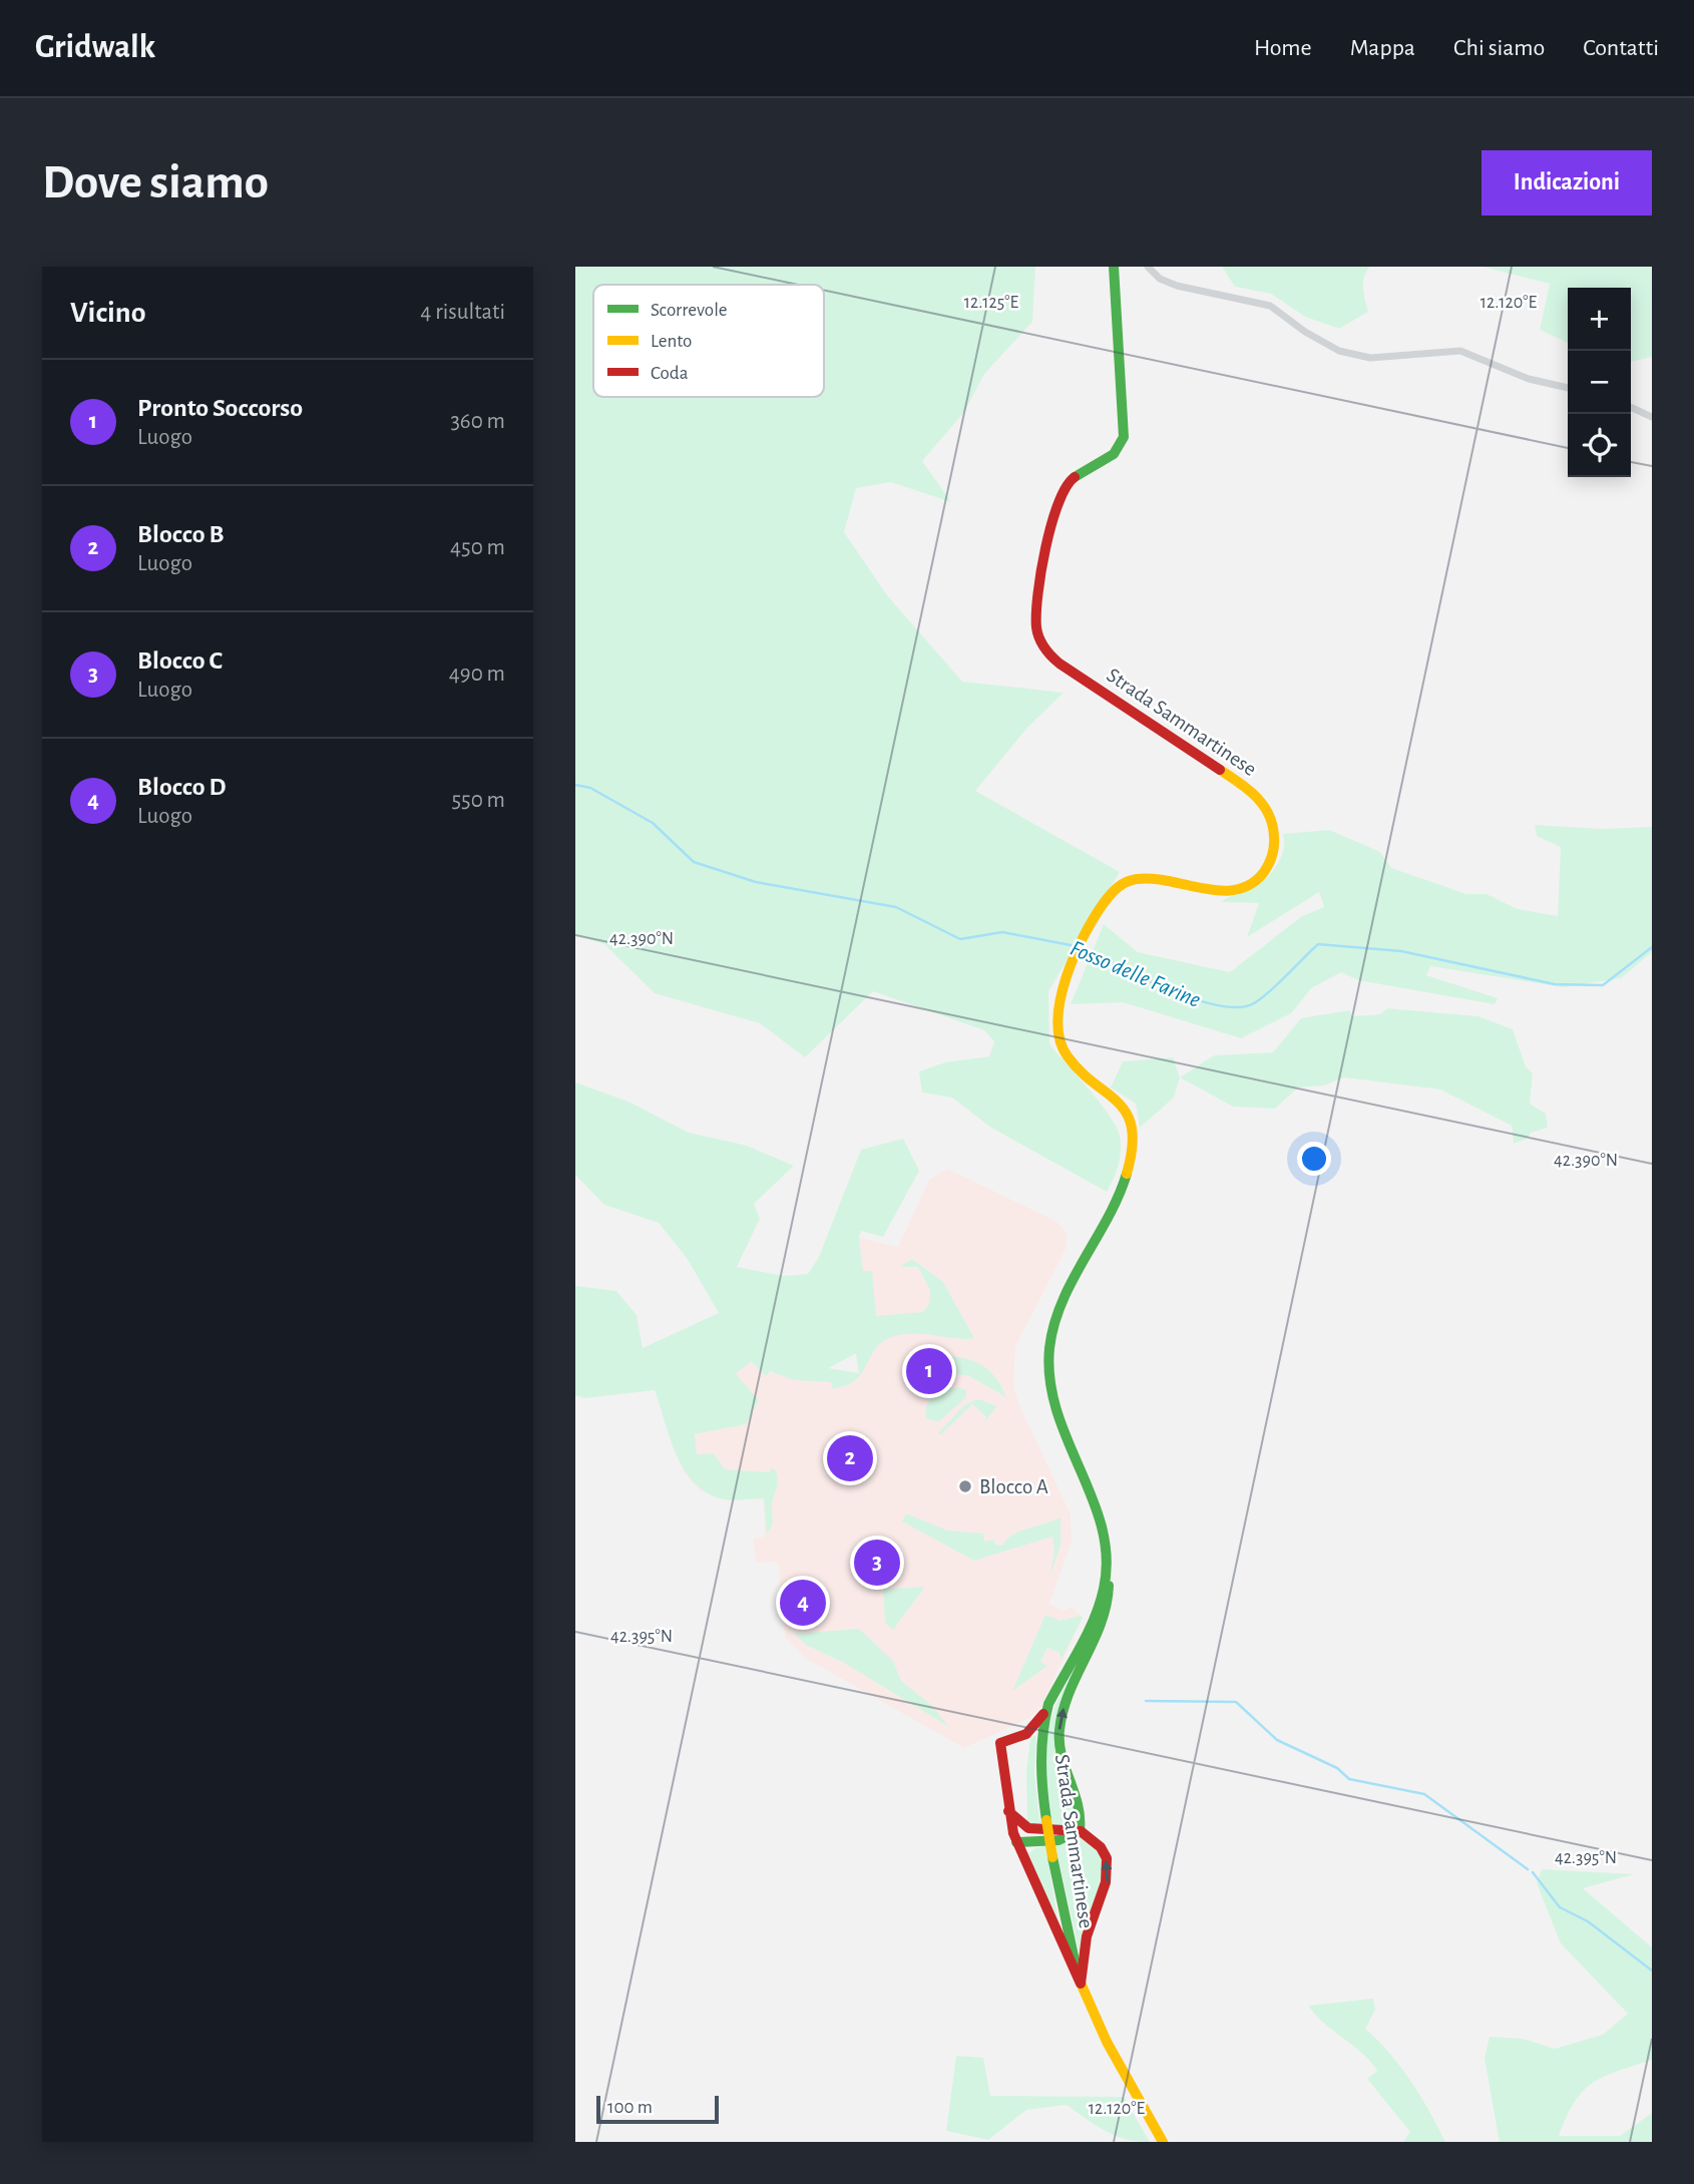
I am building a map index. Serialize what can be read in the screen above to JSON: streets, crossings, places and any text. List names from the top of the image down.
{
  "streets": {
    "main road": ["Strada Sammartinese"]
  },
  "water": ["Fosso delle Farine"],
  "places": ["Blocco A"],
  "legend": ["Scorrevole", "Lento", "Coda"],
  "scale_bar": "100 m",
  "page": {
    "header": "Gridwalk",
    "nav": [
      "Home",
      "Mappa",
      "Chi siamo",
      "Contatti"
    ],
    "buttons": "Indicazioni",
    "title": "Dove siamo",
    "heading": ["Vicino", "4 risultati"],
    "map_buttons": ["+", "−"],
    "list": [
      {
        "mark": "1",
        "name": "Pronto Soccorso",
        "note": "Luogo",
        "value": "360 m"
      },
      {
        "mark": "2",
        "name": "Blocco B",
        "note": "Luogo",
        "value": "450 m"
      },
      {
        "mark": "3",
        "name": "Blocco C",
        "note": "Luogo",
        "value": "490 m"
      },
      {
        "mark": "4",
        "name": "Blocco D",
        "note": "Luogo",
        "value": "550 m"
      }
    ],
    "pins": [
      "1",
      "2",
      "3",
      "4"
    ],
    "scale": "100 m"
  },
  "coordinates": [
    "12.125°E",
    "12.120°E",
    "42.390°N",
    "42.395°N"
  ]
}
